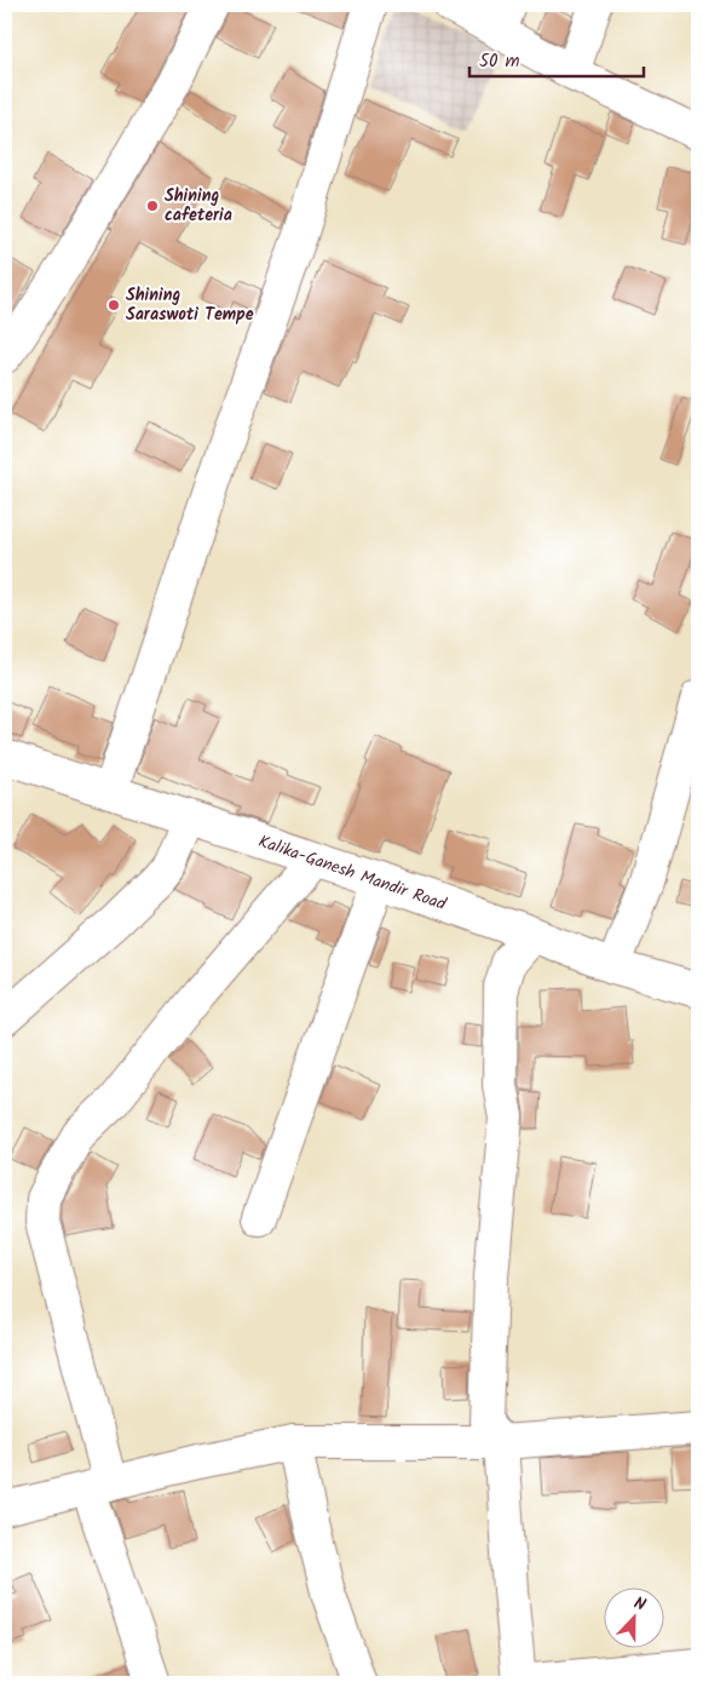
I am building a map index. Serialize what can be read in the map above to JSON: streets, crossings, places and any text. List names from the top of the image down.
{
  "streets": {
    "street": ["Kalika-Ganesh Mandir Road"]
  },
  "places": ["Shining cafeteria", "Shining Saraswoti Tempe"],
  "scale_bar": "50 m",
  "north": "top"
}
